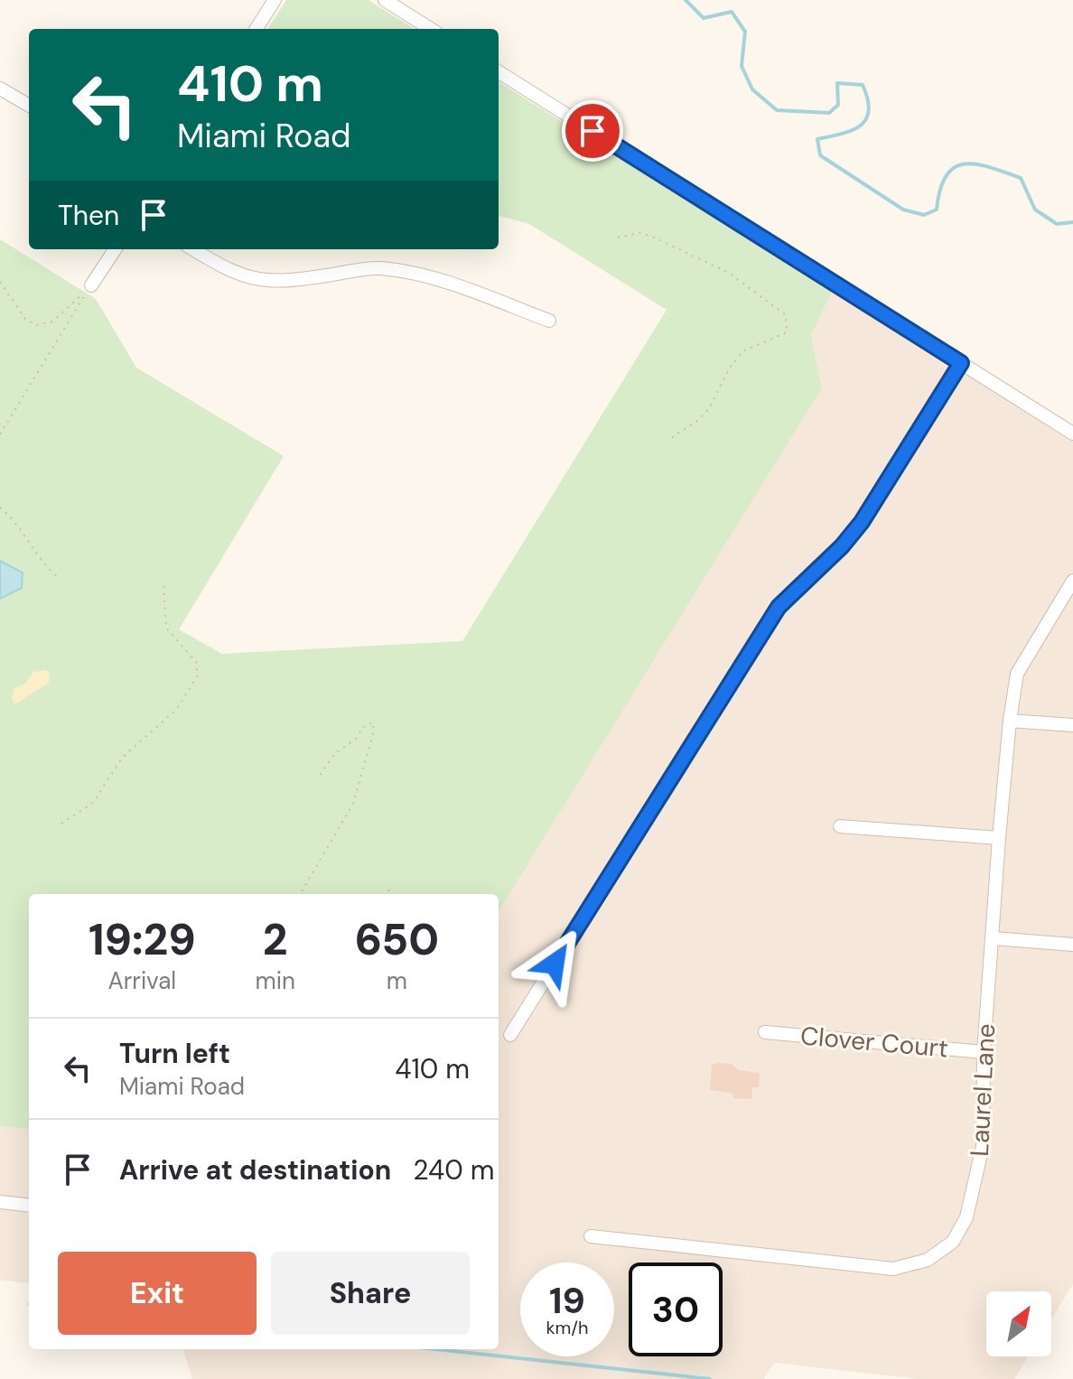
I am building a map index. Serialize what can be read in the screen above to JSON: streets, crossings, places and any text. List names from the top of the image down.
{
  "streets": {
    "street": ["Clover Court", "Laurel Lane"]
  },
  "crossings": [
    ["Clover Court", "Laurel Lane"]
  ],
  "north": "top right",
  "page": {
    "turn": ["410 m", "Miami Road"],
    "then": "Then",
    "eta": [
      "19:29",
      "Arrival",
      "2",
      "min",
      "650",
      "m"
    ],
    "list": [
      {
        "name": "Turn left",
        "note": "Miami Road",
        "value": "410 m"
      },
      {
        "name": "Arrive at destination",
        "value": "240 m"
      }
    ],
    "buttons": ["Exit", "Share"],
    "speed": "19 km/h",
    "limit": "30"
  }
}
